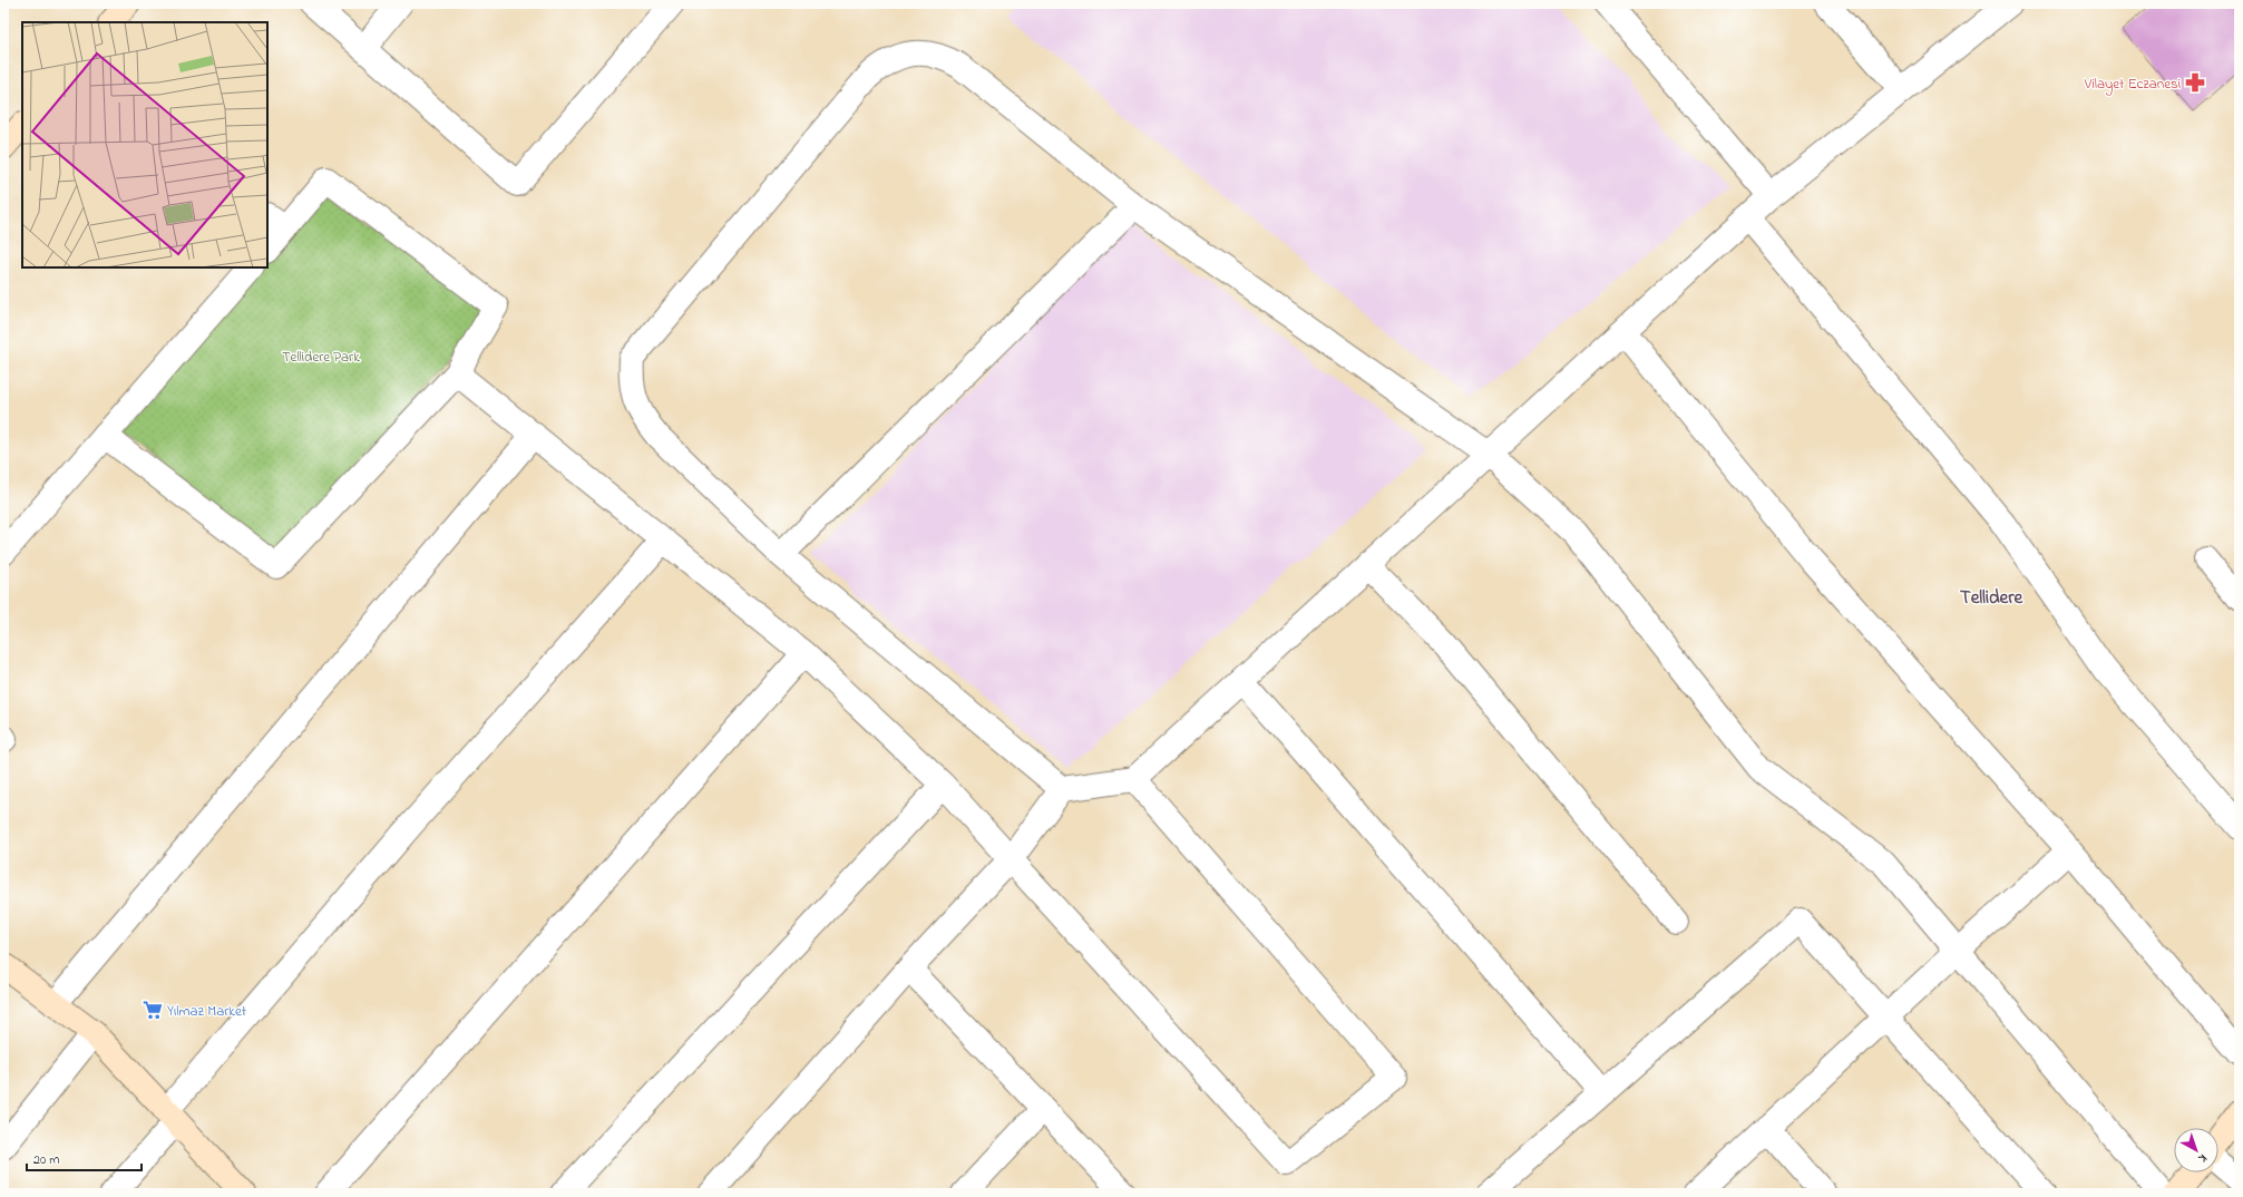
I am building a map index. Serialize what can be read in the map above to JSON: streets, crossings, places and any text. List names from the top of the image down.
{
  "districts": ["Tellidere"],
  "parks": ["Tellidere Park"],
  "places": {
    "pharmacy": ["Vilayet Eczanesi"],
    "supermarket": ["Yılmaz Market"]
  },
  "scale_bar": "20 m",
  "north": "bottom right"
}
